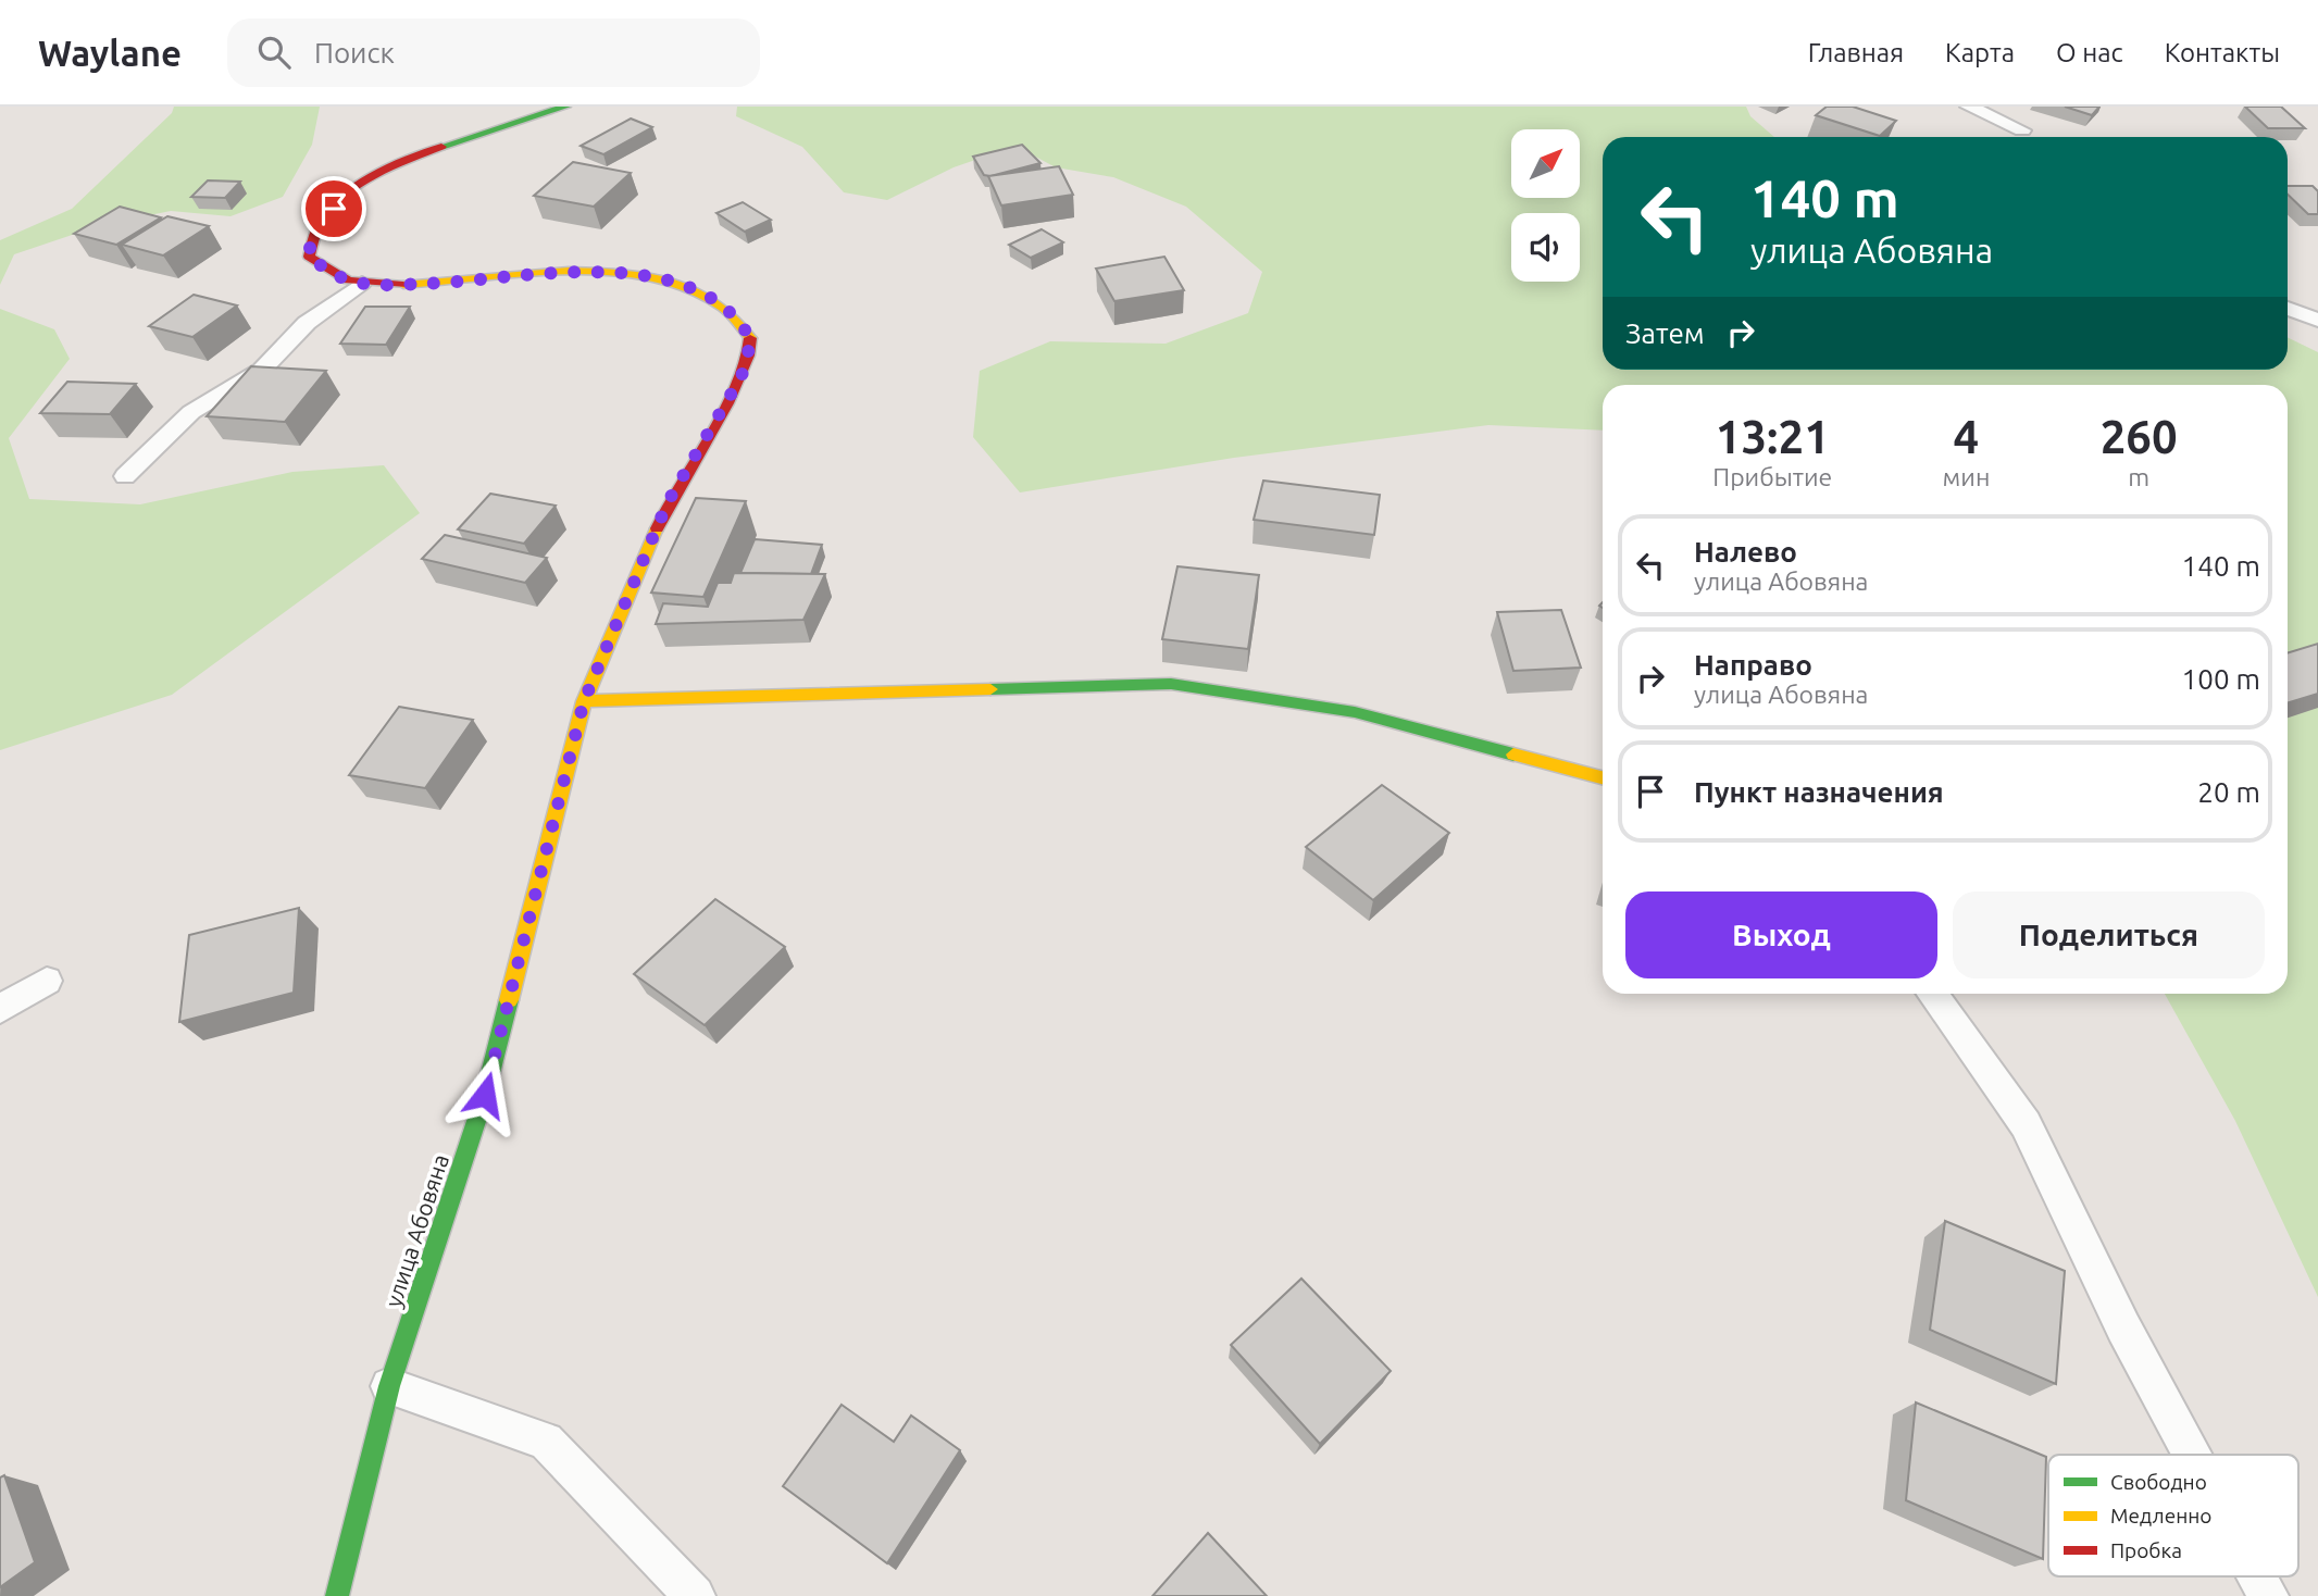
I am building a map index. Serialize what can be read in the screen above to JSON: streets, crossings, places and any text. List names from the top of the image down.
{
  "streets": {
    "street": ["улица Абовяна"]
  },
  "legend": ["Свободно", "Медленно", "Пробка"],
  "north": "top right",
  "page": {
    "header": "Waylane",
    "search": "Поиск",
    "nav": [
      "Главная",
      "Карта",
      "О нас",
      "Контакты"
    ],
    "turn": ["140 m", "улица Абовяна"],
    "then": "Затем",
    "eta": [
      "13:21",
      "Прибытие",
      "4",
      "мин",
      "260",
      "m"
    ],
    "list": [
      {
        "name": "Налево",
        "note": "улица Абовяна",
        "value": "140 m"
      },
      {
        "name": "Направо",
        "note": "улица Абовяна",
        "value": "100 m"
      },
      {
        "name": "Пункт назначения",
        "value": "20 m"
      }
    ],
    "buttons": ["Выход", "Поделиться"]
  }
}
